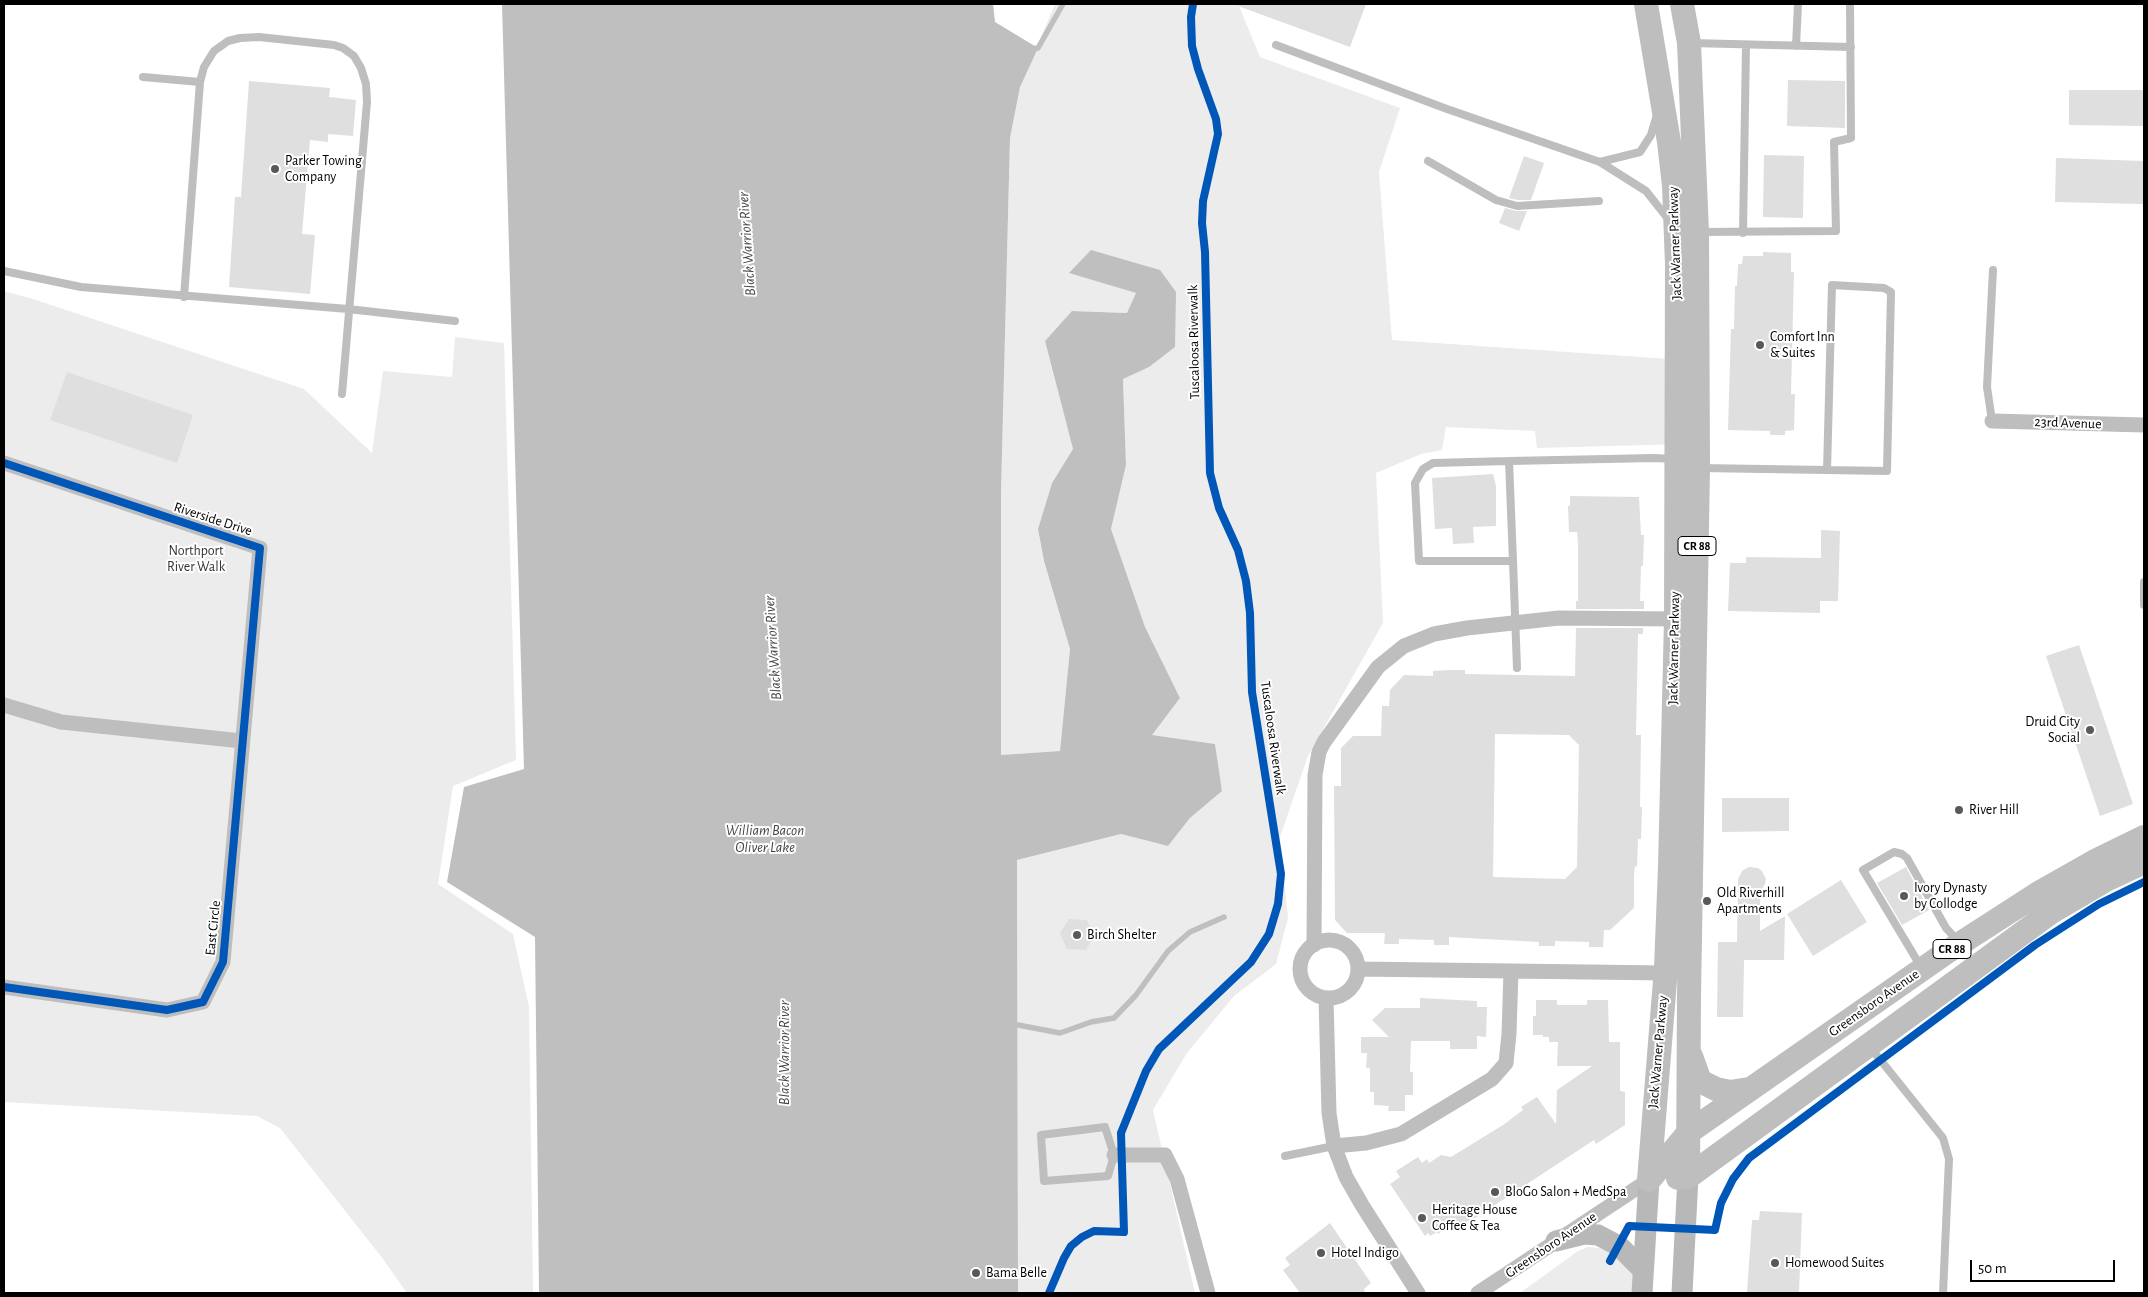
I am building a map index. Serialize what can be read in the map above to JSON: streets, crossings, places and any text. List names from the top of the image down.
{
  "streets": {
    "main road": ["Jack Warner Parkway", "CR 88", "Greensboro Avenue"],
    "street": ["23rd Avenue", "Riverside Drive", "East Circle"],
    "cycle path": ["Tuscaloosa Riverwalk"]
  },
  "crossings": [
    ["Jack Warner Parkway", "CR 88"],
    ["Jack Warner Parkway", "Greensboro Avenue"],
    ["Riverside Drive", "East Circle"],
    ["CR 88", "Greensboro Avenue"]
  ],
  "water": ["Black Warrior River", "William Bacon Oliver Lake"],
  "parks": ["Northport River Walk"],
  "places": [
    "Parker Towing Company",
    "Comfort Inn & Suites",
    "Druid City Social",
    "River Hill",
    "Ivory Dynasty by Collodge",
    "Old Riverhill Apartments",
    "Birch Shelter",
    "BloGo Salon + MedSpa",
    "Heritage House Coffee & Tea",
    "Hotel Indigo",
    "Homewood Suites",
    "Bama Belle"
  ],
  "scale_bar": "50 m"
}
